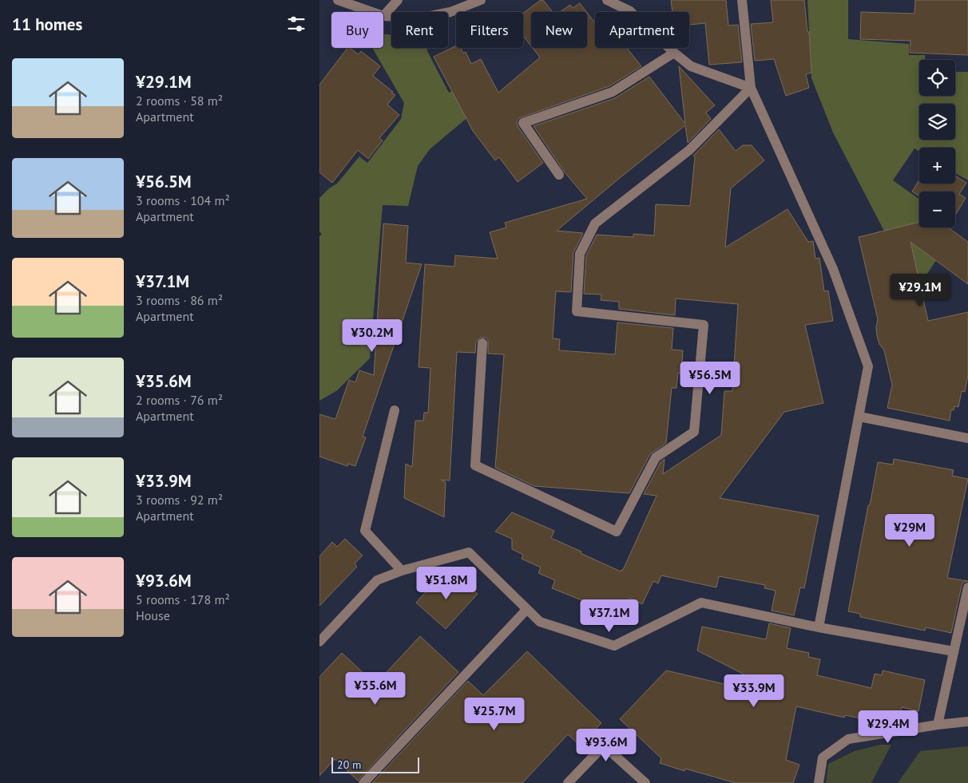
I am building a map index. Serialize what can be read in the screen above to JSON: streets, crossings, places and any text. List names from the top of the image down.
{
  "scale_bar": "20 m",
  "page": {
    "heading": "11 homes",
    "chip": [
      "Buy",
      "Rent",
      "Filters",
      "New",
      "Apartment"
    ],
    "list": [
      {
        "name": "¥29.1M",
        "note": "2 rooms · 58 m² · Apartment"
      },
      {
        "name": "¥56.5M",
        "note": "3 rooms · 104 m² · Apartment"
      },
      {
        "name": "¥37.1M",
        "note": "3 rooms · 86 m² · Apartment"
      },
      {
        "name": "¥35.6M",
        "note": "2 rooms · 76 m² · Apartment"
      },
      {
        "name": "¥33.9M",
        "note": "3 rooms · 92 m² · Apartment"
      },
      {
        "name": "¥93.6M",
        "note": "5 rooms · 178 m² · House"
      }
    ],
    "map_buttons": ["+", "−"],
    "price": [
      "¥29.1M",
      "¥30.2M",
      "¥56.5M",
      "¥29M",
      "¥51.8M",
      "¥37.1M",
      "¥35.6M",
      "¥33.9M",
      "¥25.7M",
      "¥29.4M",
      "¥93.6M"
    ],
    "scale": "20 m"
  }
}
